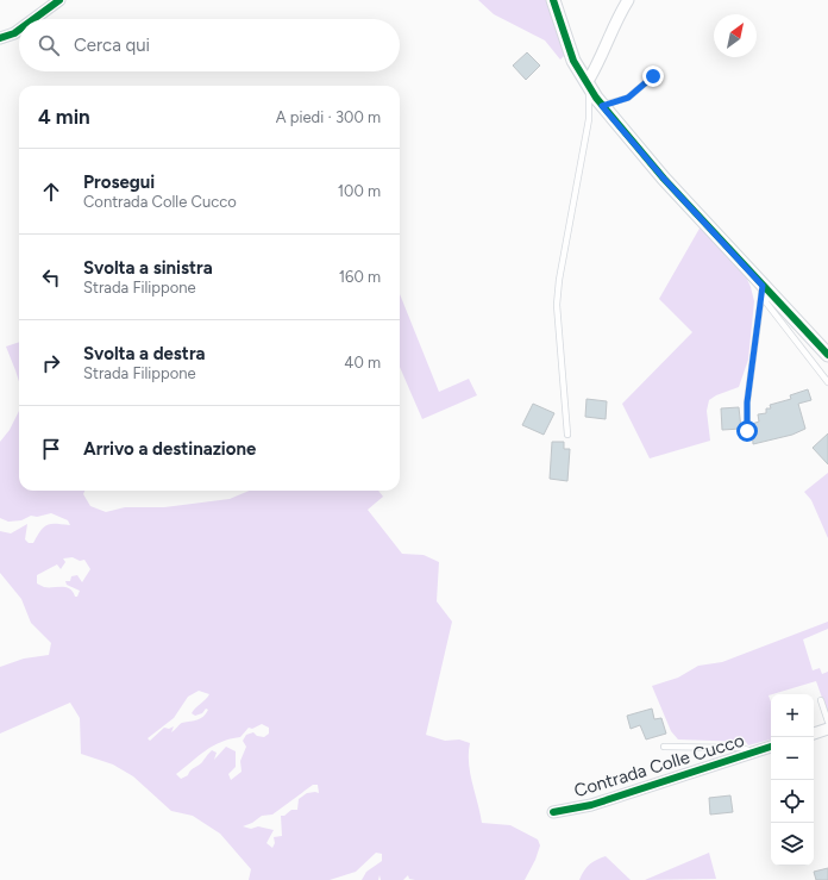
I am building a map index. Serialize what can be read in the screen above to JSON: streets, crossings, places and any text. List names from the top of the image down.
{
  "streets": {
    "street": ["Contrada Colle Cucco"]
  },
  "north": "top right",
  "page": {
    "search": "Cerca qui",
    "heading": ["4 min", "A piedi · 300 m"],
    "list": [
      ["Prosegui", "Contrada Colle Cucco", "100 m"],
      ["Svolta a sinistra", "Strada Filippone", "160 m"],
      ["Svolta a destra", "Strada Filippone", "40 m"],
      "Arrivo a destinazione"
    ],
    "map_buttons": ["+", "−"]
  }
}
